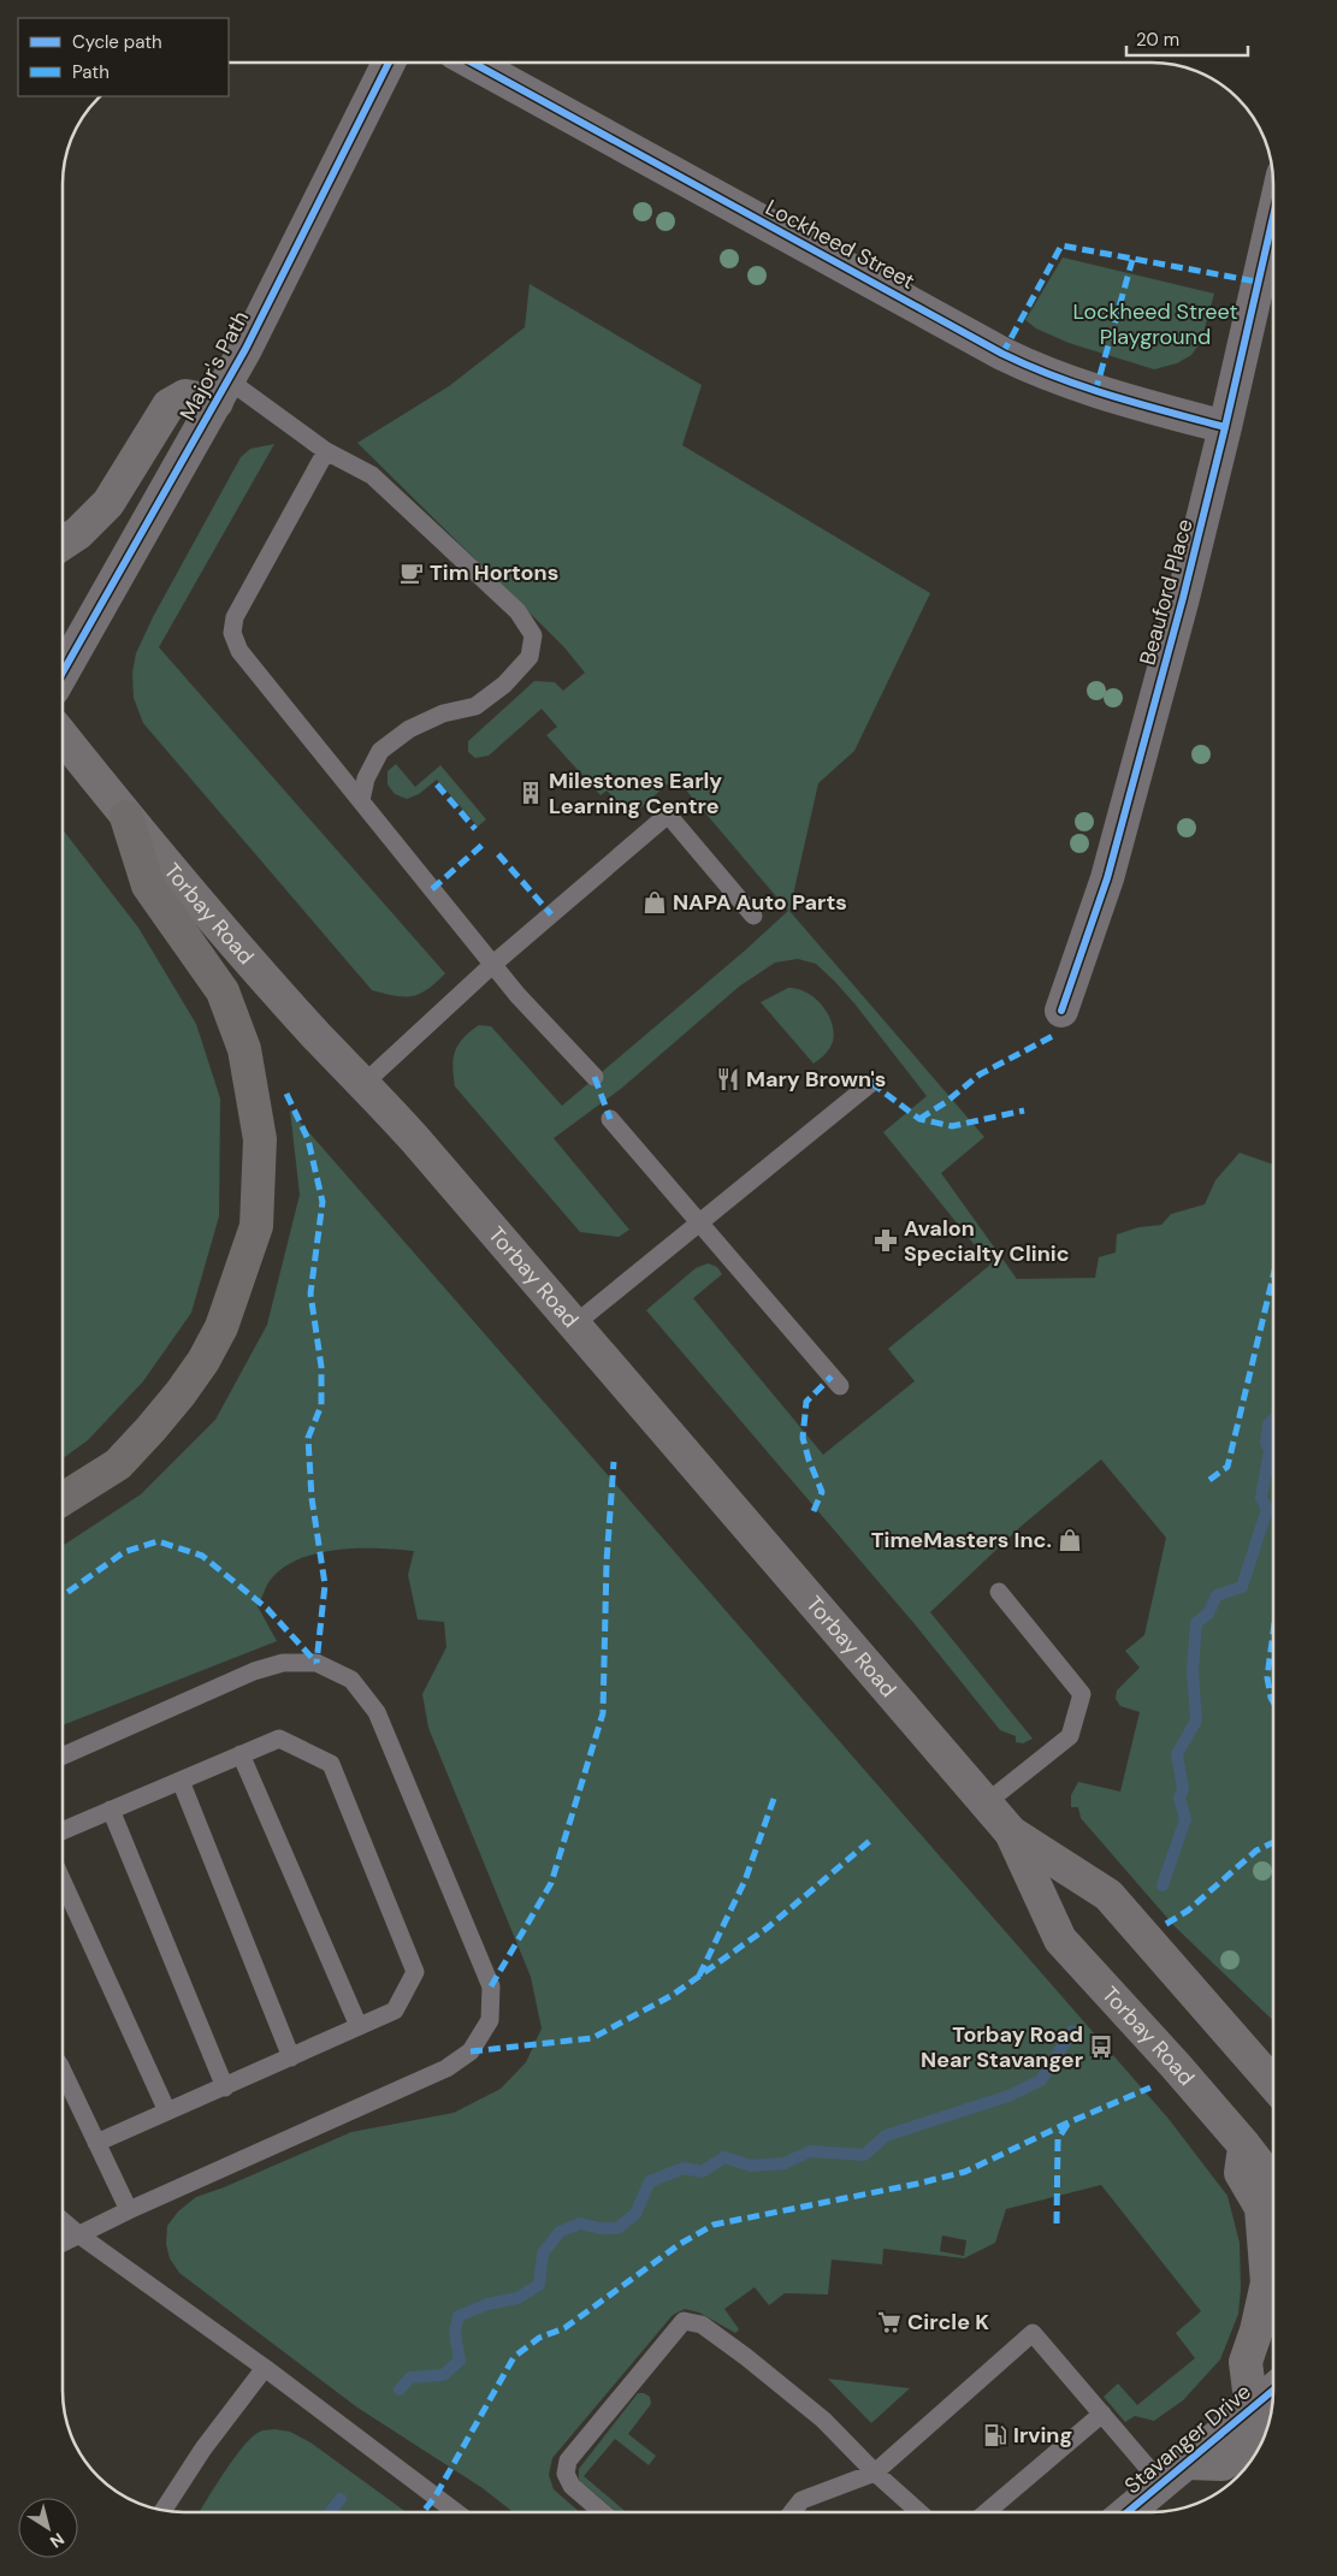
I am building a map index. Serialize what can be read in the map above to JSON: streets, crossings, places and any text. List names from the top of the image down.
{
  "streets": {
    "main road": ["Torbay Road"],
    "street": [
      "Lockheed Street",
      "Major's Path",
      "Beauford Place",
      "Stavanger Drive"
    ]
  },
  "crossings": [
    ["Lockheed Street", "Beauford Place"]
  ],
  "parks": ["Lockheed Street Playground"],
  "places": {
    "cafe": ["Tim Hortons"],
    "building": ["Milestones Early Learning Centre"],
    "shop": ["NAPA Auto Parts", "TimeMasters Inc."],
    "restaurant": ["Mary Brown's"],
    "pharmacy": ["Avalon Specialty Clinic"],
    "bus stop": ["Torbay Road Near Stavanger"],
    "supermarket": ["Circle K"],
    "fuel station": ["Irving"]
  },
  "legend": ["Cycle path", "Path"],
  "scale_bar": "20 m",
  "north": "bottom right"
}
